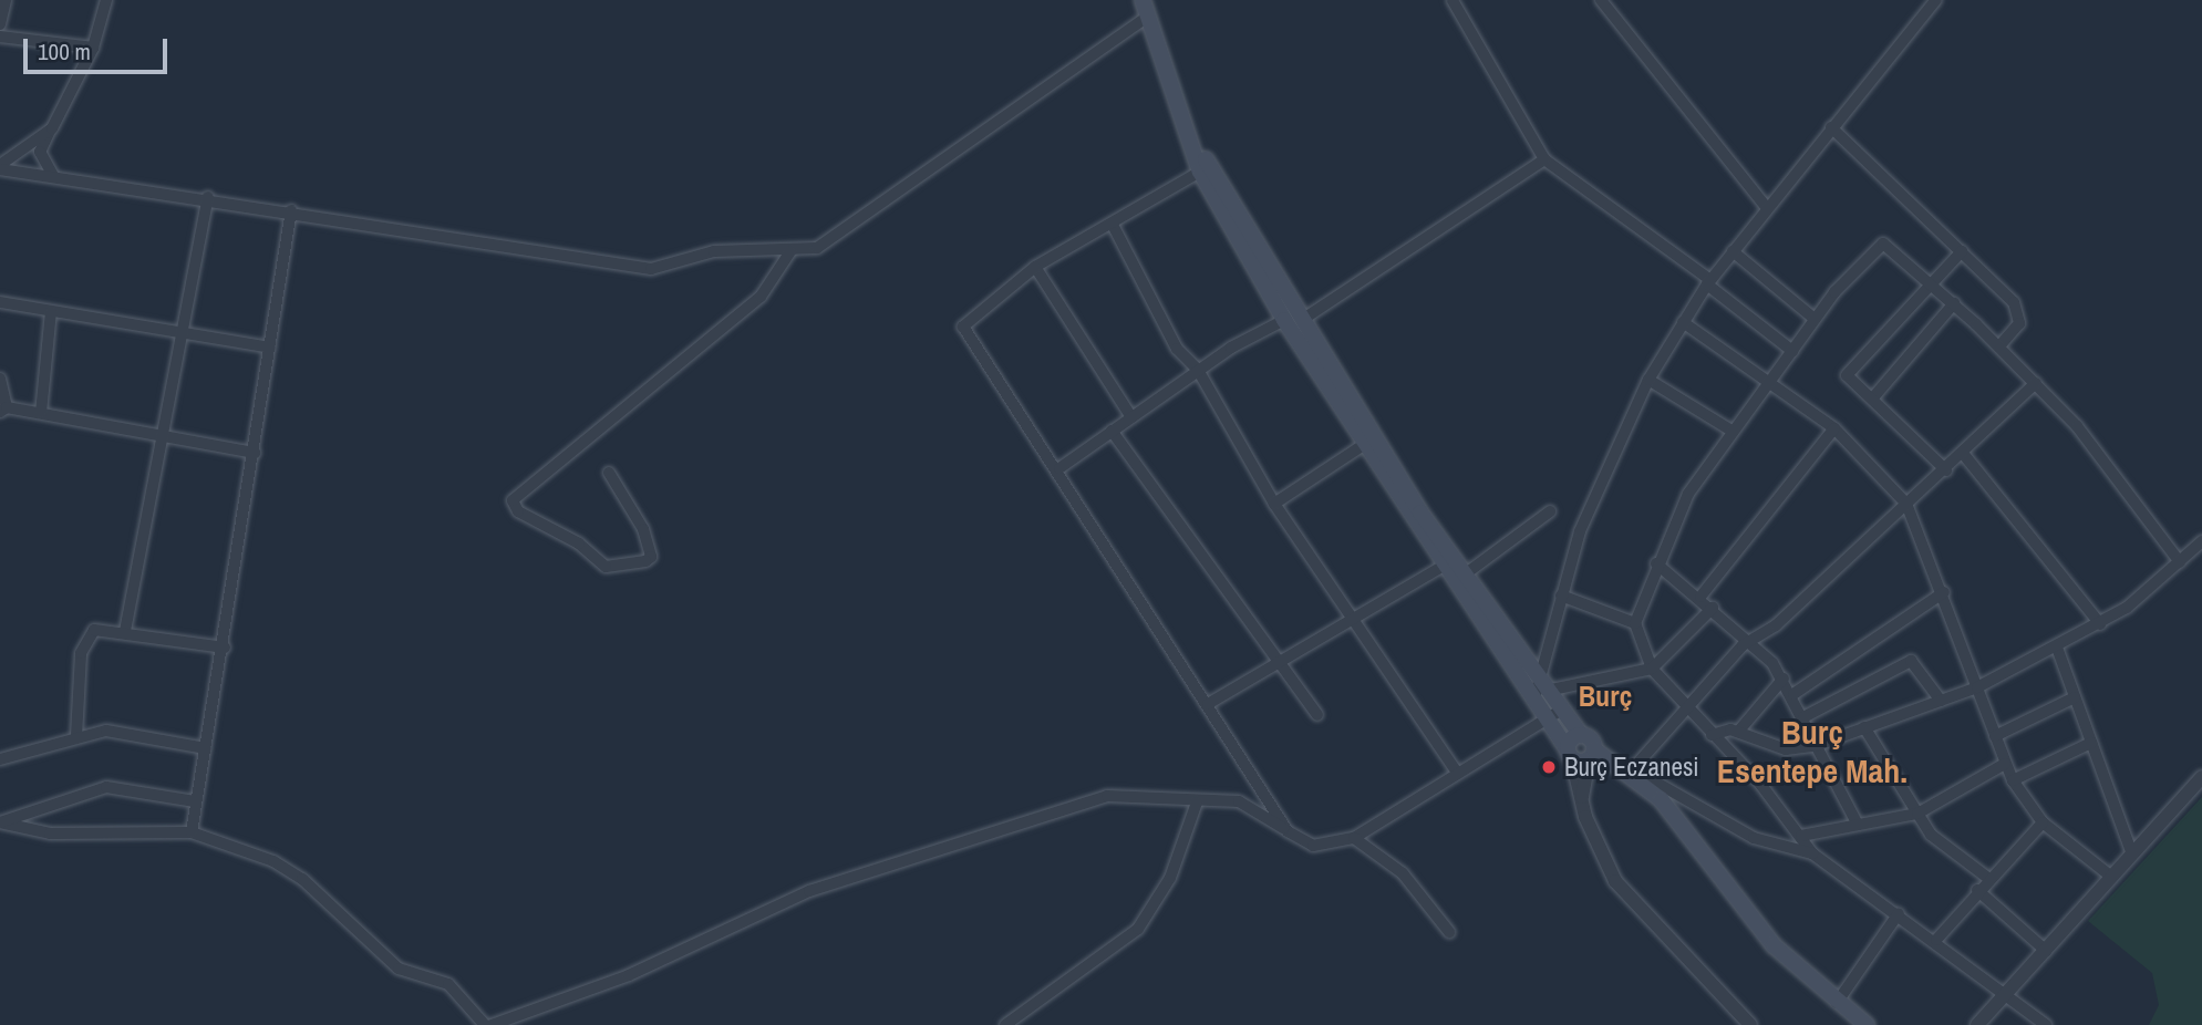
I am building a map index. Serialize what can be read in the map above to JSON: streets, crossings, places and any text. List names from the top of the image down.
{
  "districts": ["Burç", "Burç Esentepe Mah."],
  "places": ["Burç Eczanesi"],
  "scale_bar": "100 m"
}
